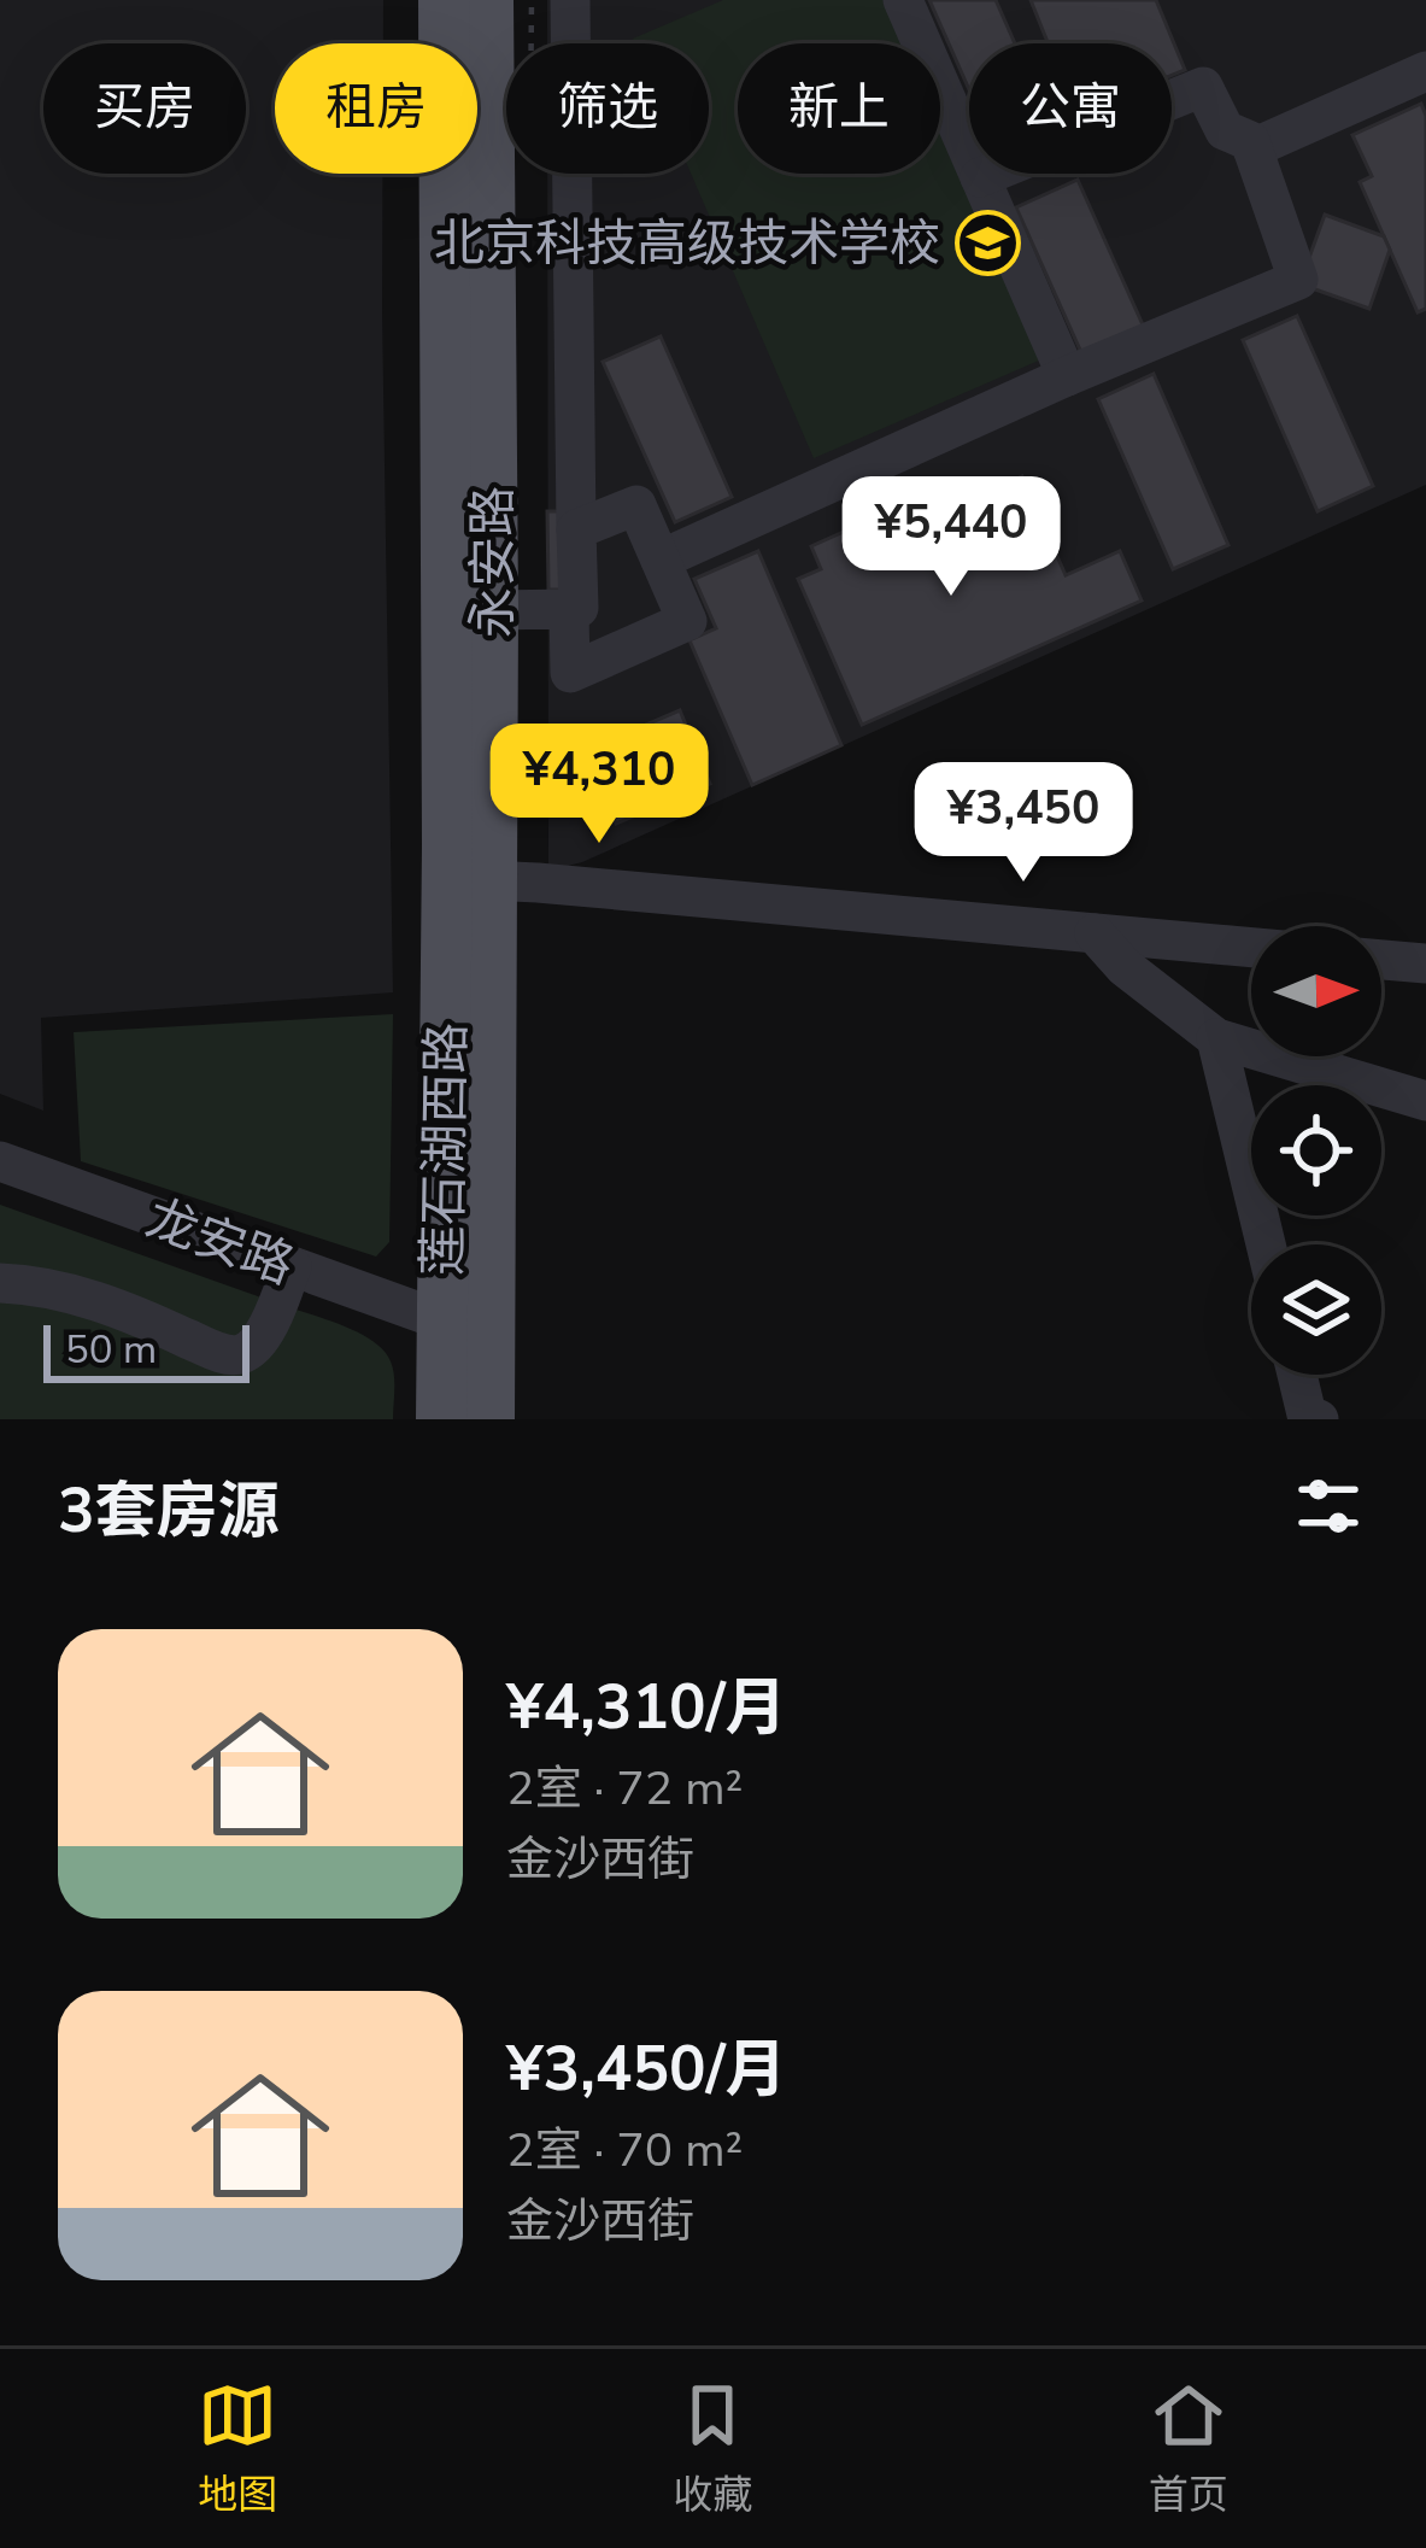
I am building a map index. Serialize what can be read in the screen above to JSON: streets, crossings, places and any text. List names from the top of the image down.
{
  "streets": {
    "main road": ["永安路", "莲石湖西路"],
    "street": ["龙安路"]
  },
  "crossings": [
    ["永安路", "莲石湖西路"],
    ["莲石湖西路", "龙安路"]
  ],
  "places": {
    "school or university": ["北京科技高级技术学校"]
  },
  "scale_bar": "50 m",
  "north": "right",
  "page": {
    "chip": [
      "买房",
      "租房",
      "筛选",
      "新上",
      "公寓"
    ],
    "price": ["¥5,440", "¥4,310", "¥3,450"],
    "scale": "50 m",
    "heading": "3套房源",
    "list": [
      {
        "name": "¥4,310/月",
        "note": "2室 · 72 m² · 金沙西街"
      },
      {
        "name": "¥3,450/月",
        "note": "2室 · 70 m² · 金沙西街"
      }
    ],
    "tabs": ["地图", "收藏", "首页"]
  }
}
